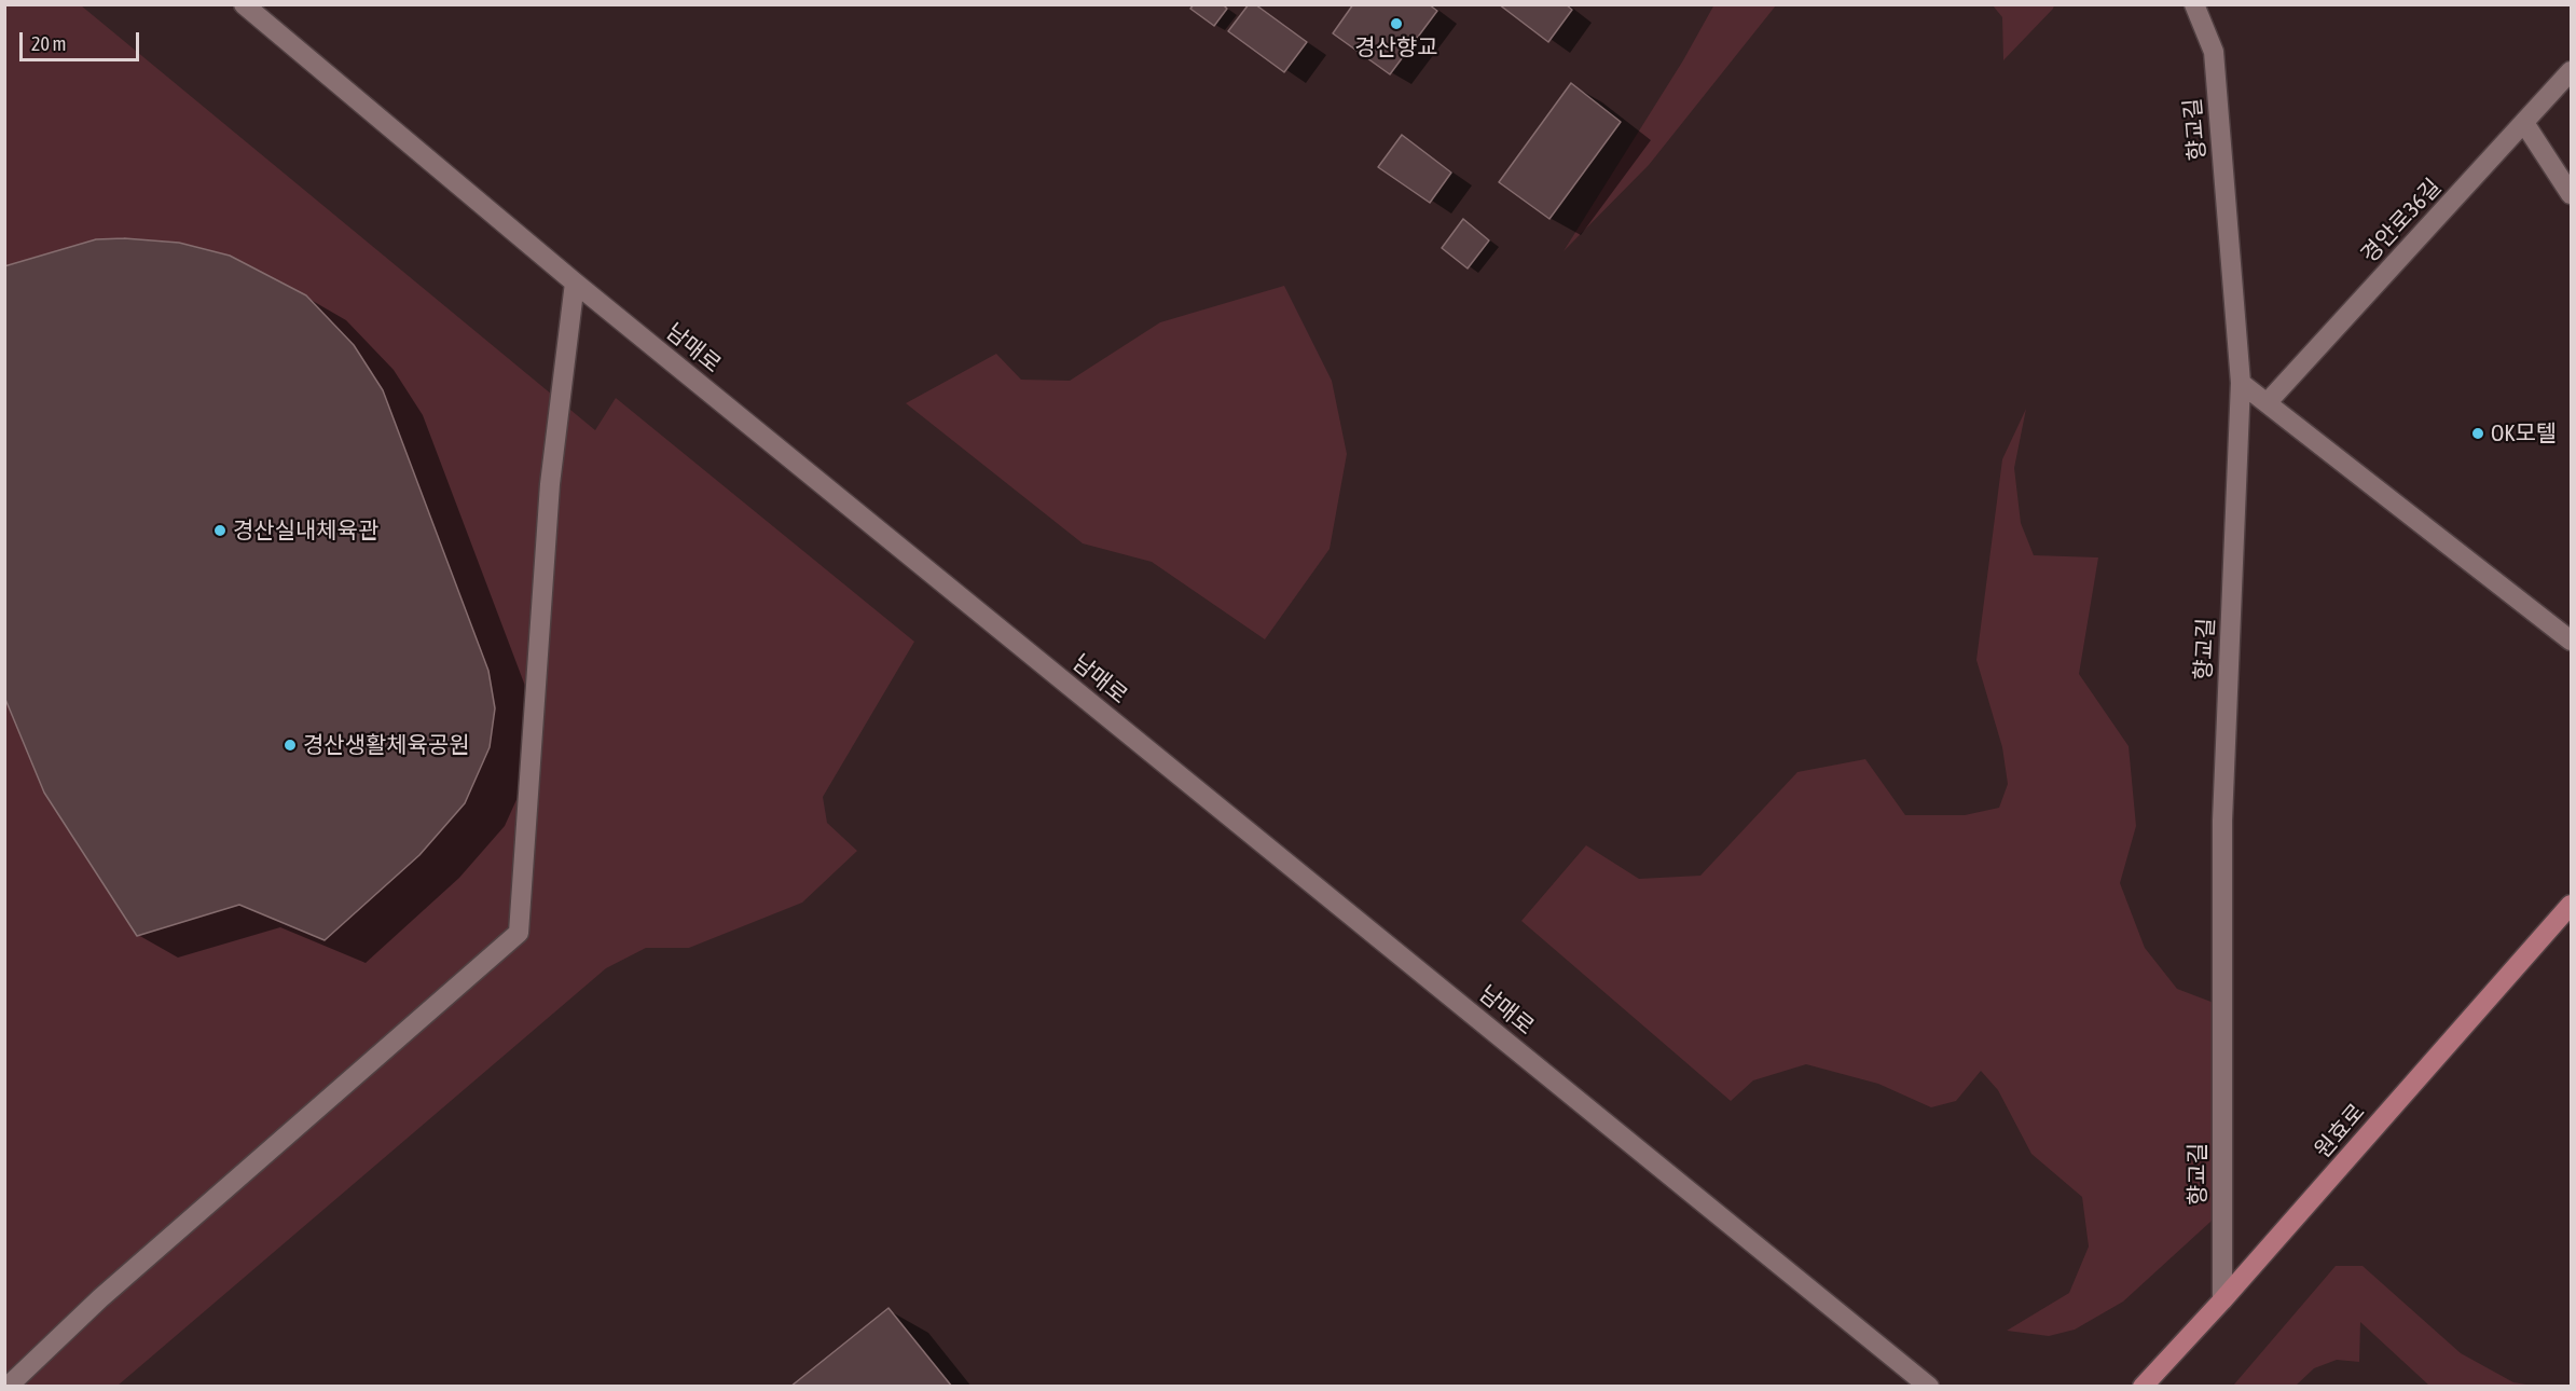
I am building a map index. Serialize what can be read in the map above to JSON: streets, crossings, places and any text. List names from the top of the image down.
{
  "streets": {
    "main road": ["원효로"],
    "street": ["향교길", "경안로36길", "남매로"]
  },
  "crossings": [
    ["향교길", "원효로"]
  ],
  "places": [
    "경산향교",
    "OK모텔",
    "경산실내체육관",
    "경산생활체육공원"
  ],
  "scale_bar": "20 m"
}
